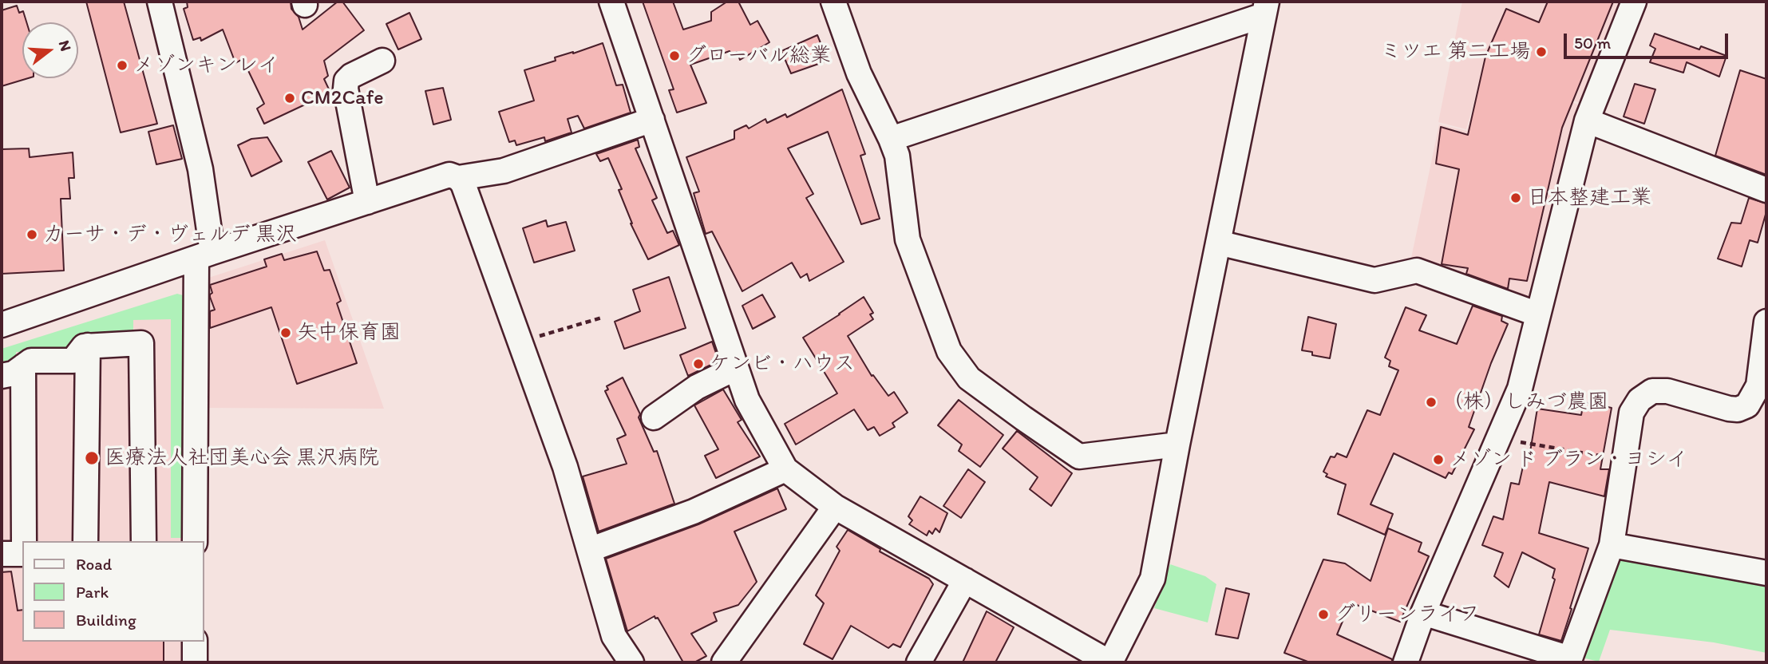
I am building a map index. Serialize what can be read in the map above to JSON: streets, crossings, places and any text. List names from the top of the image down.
{
  "places": [
    "ミツエ 第二工場",
    "グローバル総業",
    "メゾンキンレイ",
    "CM2Cafe",
    "日本整建工業",
    "カーサ・デ・ヴェルデ 黒沢",
    "矢中保育園",
    "ケンビ・ハウス",
    "（株）しみづ農園",
    "医療法人社団美心会 黒沢病院",
    "メゾン ド ブラン・ヨシイ",
    "グリーンライフ"
  ],
  "legend": ["Road", "Park", "Building"],
  "scale_bar": "50 m",
  "north": "right"
}
